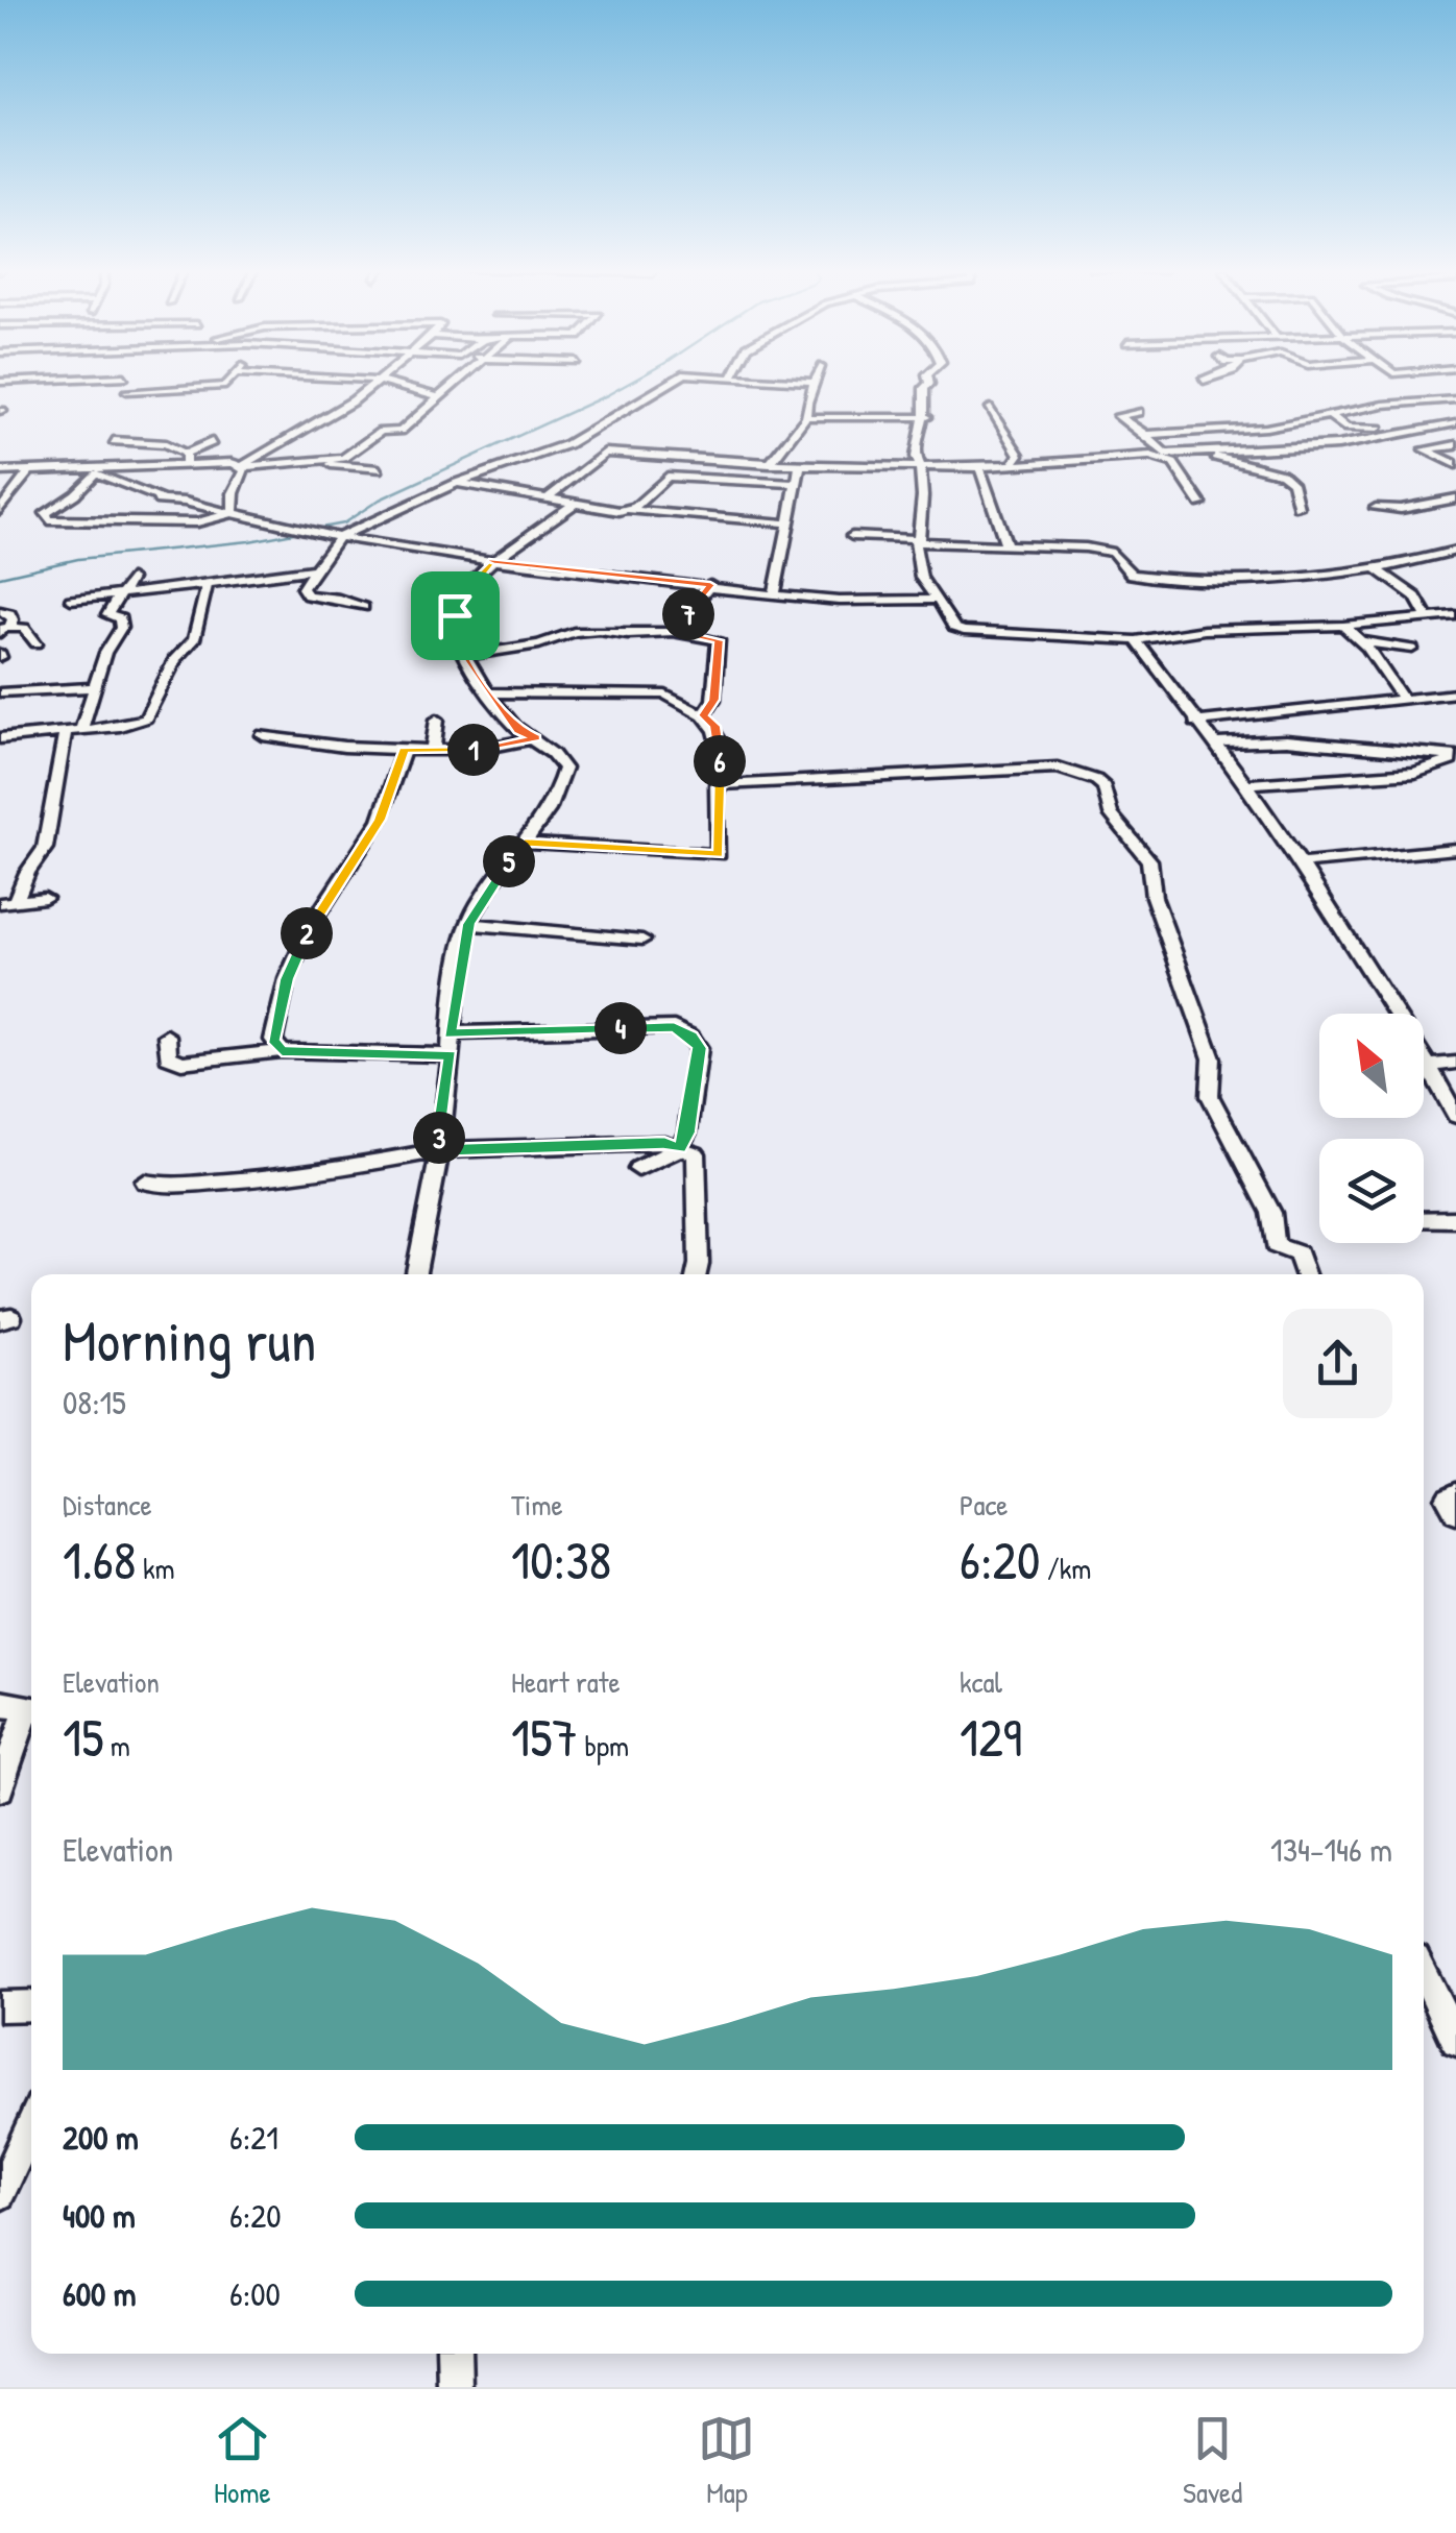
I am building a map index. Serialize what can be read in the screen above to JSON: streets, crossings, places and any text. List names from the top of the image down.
{
  "north": "top left",
  "page": {
    "pins": [
      "7",
      "1",
      "6",
      "5",
      "2",
      "4",
      "3"
    ],
    "heading": ["Morning run", "08:15"],
    "stats": [
      ["Distance", "1.68 km"],
      ["Time", "10:38"],
      ["Pace", "6:20 /km"],
      ["Elevation", "15 m"],
      ["Heart rate", "157 bpm"],
      ["kcal", "129"]
    ],
    "chart": ["Elevation", "134–146 m"],
    "list": [
      {
        "name": "200 m",
        "note": "6:21"
      },
      {
        "name": "400 m",
        "note": "6:20"
      },
      {
        "name": "600 m",
        "note": "6:00"
      }
    ],
    "tabs": ["Home", "Map", "Saved"]
  }
}
